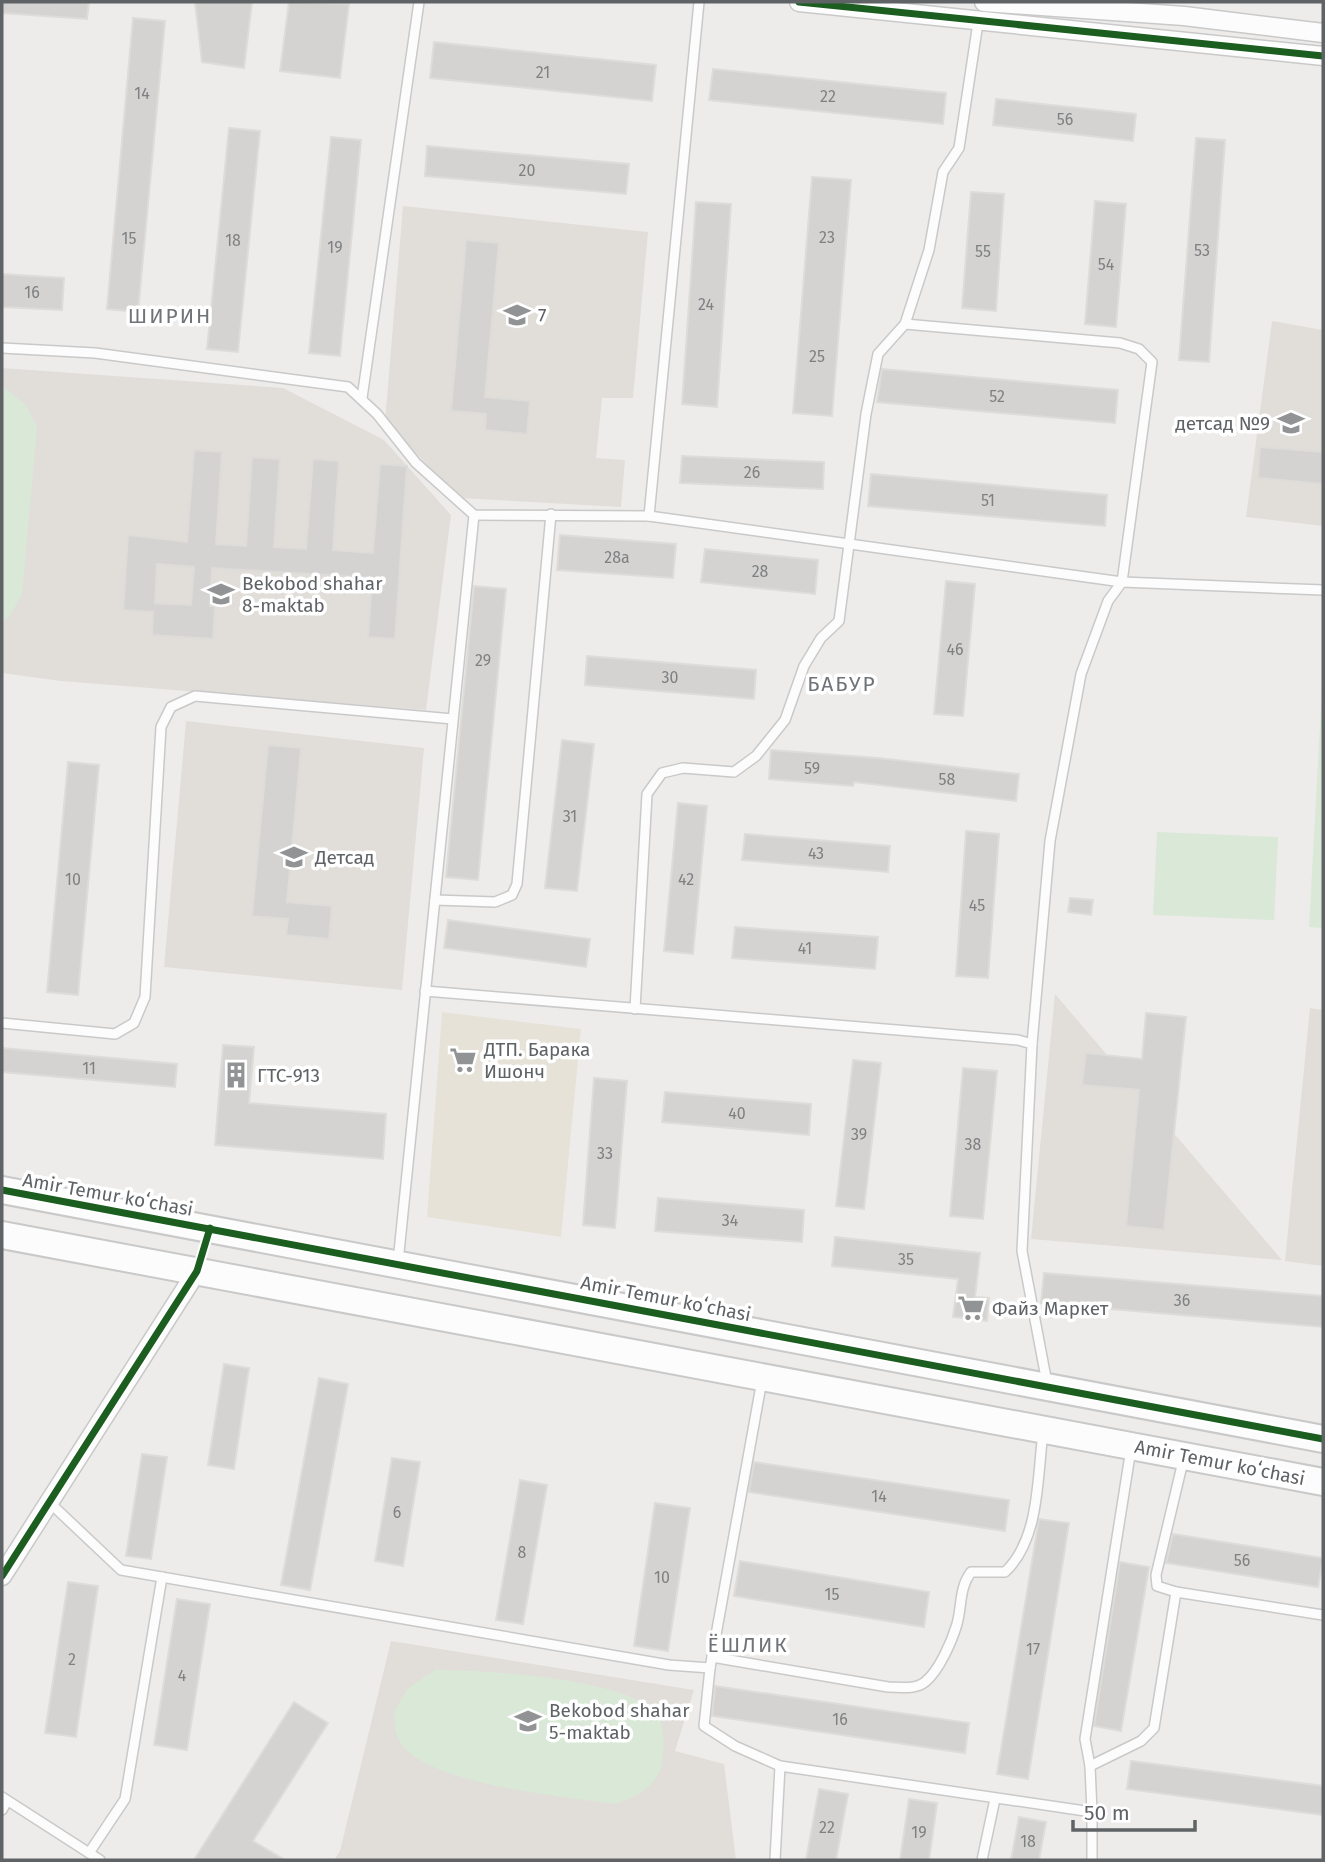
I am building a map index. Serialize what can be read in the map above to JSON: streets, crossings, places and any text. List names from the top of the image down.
{
  "streets": {
    "street": ["Amir Temur koʻchasi"]
  },
  "districts": ["ШИРИН", "БАБУР", "ЁШЛИК"],
  "places": {
    "school or university": [
      "7",
      "детсад №9",
      "Bekobod shahar 8-maktab",
      "Детсад",
      "Bekobod shahar 5-maktab"
    ],
    "supermarket": ["ДТП. Барака Ишонч", "Файз Маркет"],
    "building": ["ГТС-913"]
  },
  "house_numbers": [
    "21",
    "14",
    "22",
    "56",
    "20",
    "23",
    "15",
    "18",
    "19",
    "53",
    "55",
    "54",
    "16",
    "24",
    "25",
    "52",
    "26",
    "51",
    "28а",
    "28",
    "46",
    "29",
    "30",
    "59",
    "58",
    "31",
    "43",
    "10",
    "42",
    "45",
    "41",
    "11",
    "40",
    "39",
    "38",
    "33",
    "34",
    "35",
    "36",
    "14",
    "6",
    "8",
    "56",
    "10",
    "15",
    "17",
    "2",
    "4",
    "16",
    "22",
    "19",
    "18"
  ],
  "scale_bar": "50 m"
}
